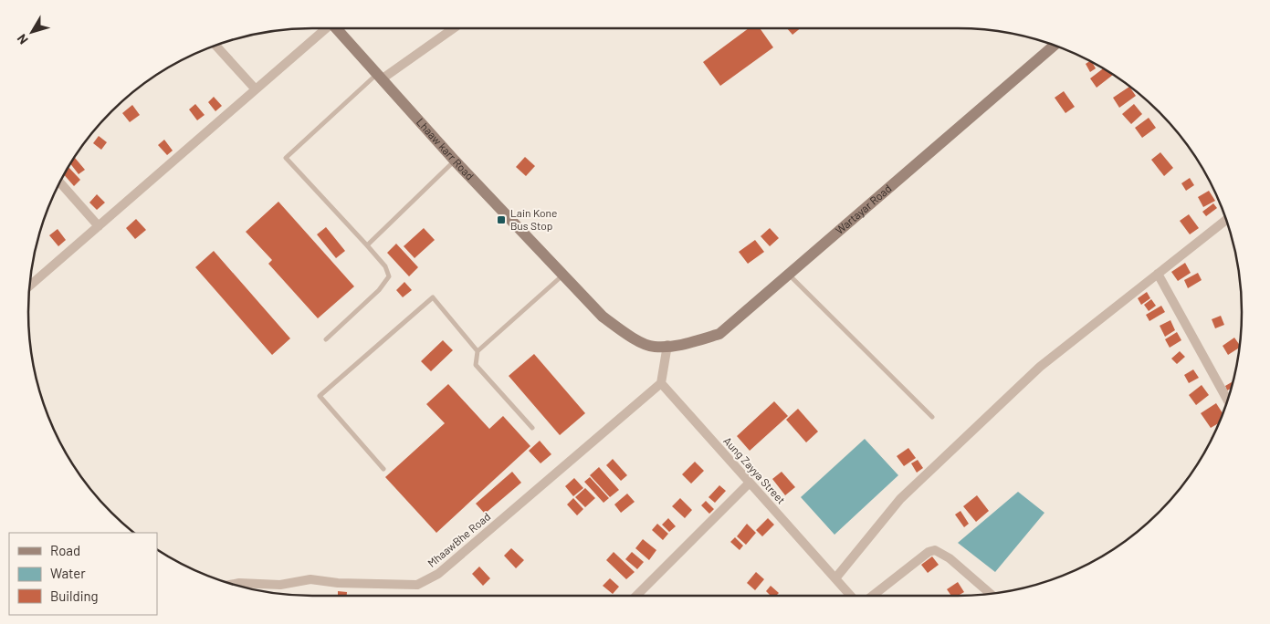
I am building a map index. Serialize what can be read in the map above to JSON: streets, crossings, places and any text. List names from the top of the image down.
{
  "streets": {
    "street": [
      "Lhaaw karr Road",
      "Wartayar Road",
      "Aung Zayya Street",
      "MhaawBhe Road"
    ]
  },
  "crossings": [
    ["Lhaaw karr Road", "Wartayar Road"],
    ["Aung Zayya Street", "MhaawBhe Road"]
  ],
  "places": {
    "transit": ["Lain Kone Bus Stop"]
  },
  "legend": ["Road", "Water", "Building"],
  "north": "bottom left"
}
